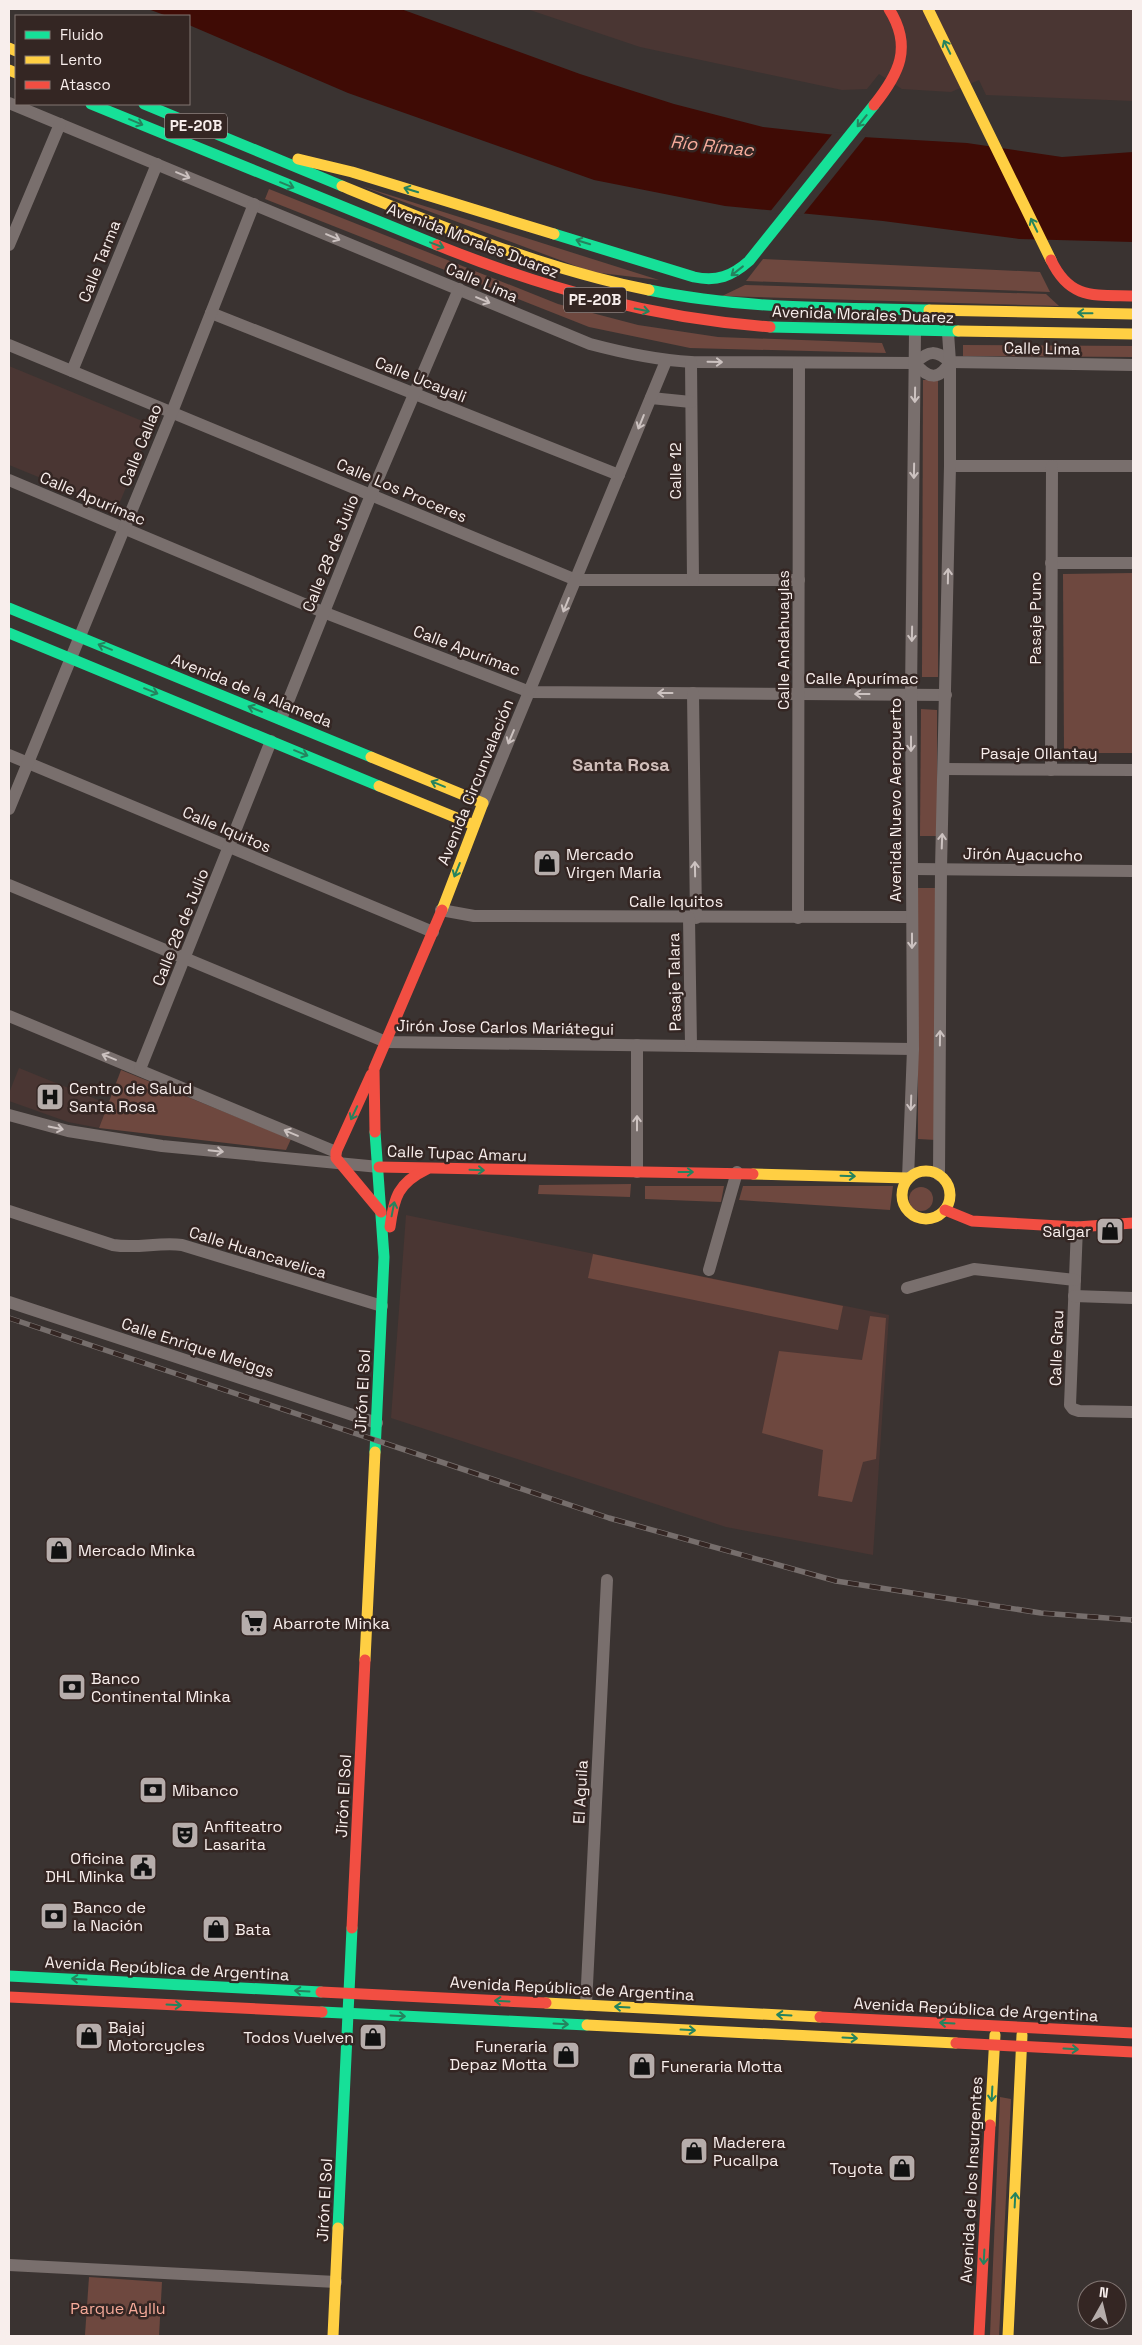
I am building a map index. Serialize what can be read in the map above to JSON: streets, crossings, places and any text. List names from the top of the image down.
{
  "streets": {
    "main road": [
      "PE-20B",
      "Avenida Morales Duarez",
      "Avenida de la Alameda",
      "Avenida Circunvalación",
      "Calle Tupac Amaru",
      "Jirón El Sol",
      "Avenida República de Argentina",
      "Avenida de los Insurgentes"
    ],
    "street": [
      "Calle Tarma",
      "Calle Lima",
      "Calle Ucayali",
      "Calle Callao",
      "Calle 12",
      "Calle Los Proceres",
      "Calle Apurímac",
      "Calle 28 de Julio",
      "Pasaje Puno",
      "Calle Andahuaylas",
      "Pasaje Ollantay",
      "Avenida Nuevo Aeropuerto",
      "Calle Iquitos",
      "Jirón Ayacucho",
      "Pasaje Talara",
      "Jirón Jose Carlos Mariátegui",
      "Calle Huancavelica",
      "Calle Enrique Meiggs",
      "Calle Grau",
      "El Aguila"
    ]
  },
  "crossings": [
    ["Avenida Morales Duarez", "Avenida Nuevo Aeropuerto"],
    ["Calle Tarma", "Calle Lima"],
    ["Calle Tarma", "Calle Los Proceres"],
    ["Calle Lima", "Calle Callao"],
    ["Calle Lima", "Calle 12"],
    ["Calle Lima", "Calle 28 de Julio"],
    ["Calle Lima", "Calle Andahuaylas"],
    ["Calle Lima", "Avenida Circunvalación"],
    ["Calle Lima", "Avenida Nuevo Aeropuerto"],
    ["Calle Ucayali", "Calle Callao"],
    ["Calle Ucayali", "Calle 28 de Julio"],
    ["Calle Ucayali", "Avenida Circunvalación"],
    ["Calle Callao", "Calle Los Proceres"],
    ["Calle Callao", "Calle Apurímac"],
    ["Calle Callao", "Avenida de la Alameda"],
    ["Calle Callao", "Calle Iquitos"],
    ["Calle 12", "Calle Los Proceres"],
    ["Calle Los Proceres", "Calle 28 de Julio"],
    ["Calle Los Proceres", "Calle Andahuaylas"],
    ["Calle Los Proceres", "Avenida Circunvalación"],
    ["Calle Apurímac", "Calle 28 de Julio"],
    ["Calle Apurímac", "Calle Andahuaylas"],
    ["Calle Apurímac", "Avenida Circunvalación"],
    ["Calle Apurímac", "Avenida Nuevo Aeropuerto"],
    ["Calle Apurímac", "Pasaje Talara"],
    ["Calle 28 de Julio", "Avenida de la Alameda"],
    ["Calle 28 de Julio", "Calle Iquitos"],
    ["Calle 28 de Julio", "Jirón Jose Carlos Mariátegui"],
    ["Calle 28 de Julio", "Calle Tupac Amaru"],
    ["Pasaje Puno", "Pasaje Ollantay"],
    ["Calle Andahuaylas", "Calle Iquitos"],
    ["Avenida de la Alameda", "Avenida Circunvalación"],
    ["Avenida Circunvalación", "Calle Iquitos"],
    ["Avenida Circunvalación", "Jirón Jose Carlos Mariátegui"],
    ["Avenida Circunvalación", "Calle Tupac Amaru"],
    ["Avenida Circunvalación", "Jirón El Sol"],
    ["Avenida Nuevo Aeropuerto", "Calle Iquitos"],
    ["Avenida Nuevo Aeropuerto", "Jirón Ayacucho"],
    ["Avenida Nuevo Aeropuerto", "Jirón Jose Carlos Mariátegui"],
    ["Avenida Nuevo Aeropuerto", "Calle Tupac Amaru"],
    ["Calle Iquitos", "Pasaje Talara"],
    ["Pasaje Talara", "Jirón Jose Carlos Mariátegui"],
    ["Calle Tupac Amaru", "Jirón El Sol"],
    ["Calle Huancavelica", "Jirón El Sol"],
    ["Calle Enrique Meiggs", "Jirón El Sol"],
    ["Jirón El Sol", "Avenida República de Argentina"],
    ["El Aguila", "Avenida República de Argentina"],
    ["Avenida República de Argentina", "Avenida de los Insurgentes"]
  ],
  "one_way": ["Calle Lima", "Avenida Circunvalación", "Pasaje Talara"],
  "districts": ["Santa Rosa"],
  "water": ["Río Rímac"],
  "parks": ["Parque Ayllu"],
  "places": {
    "shop": [
      "Mercado Virgen Maria",
      "Salgar",
      "Mercado Minka",
      "Bata",
      "Bajaj Motorcycles",
      "Todos Vuelven",
      "Funeraria Depaz Motta",
      "Funeraria Motta",
      "Maderera Pucallpa",
      "Toyota"
    ],
    "hospital": ["Centro de Salud Santa Rosa"],
    "supermarket": ["Abarrote Minka"],
    "bank": ["Banco Continental Minka", "Mibanco", "Banco de la Nación"],
    "theatre": ["Anfiteatro Lasarita"],
    "public building": ["Oficina DHL Minka"]
  },
  "legend": ["Fluido", "Lento", "Atasco"],
  "north": "top"
}
